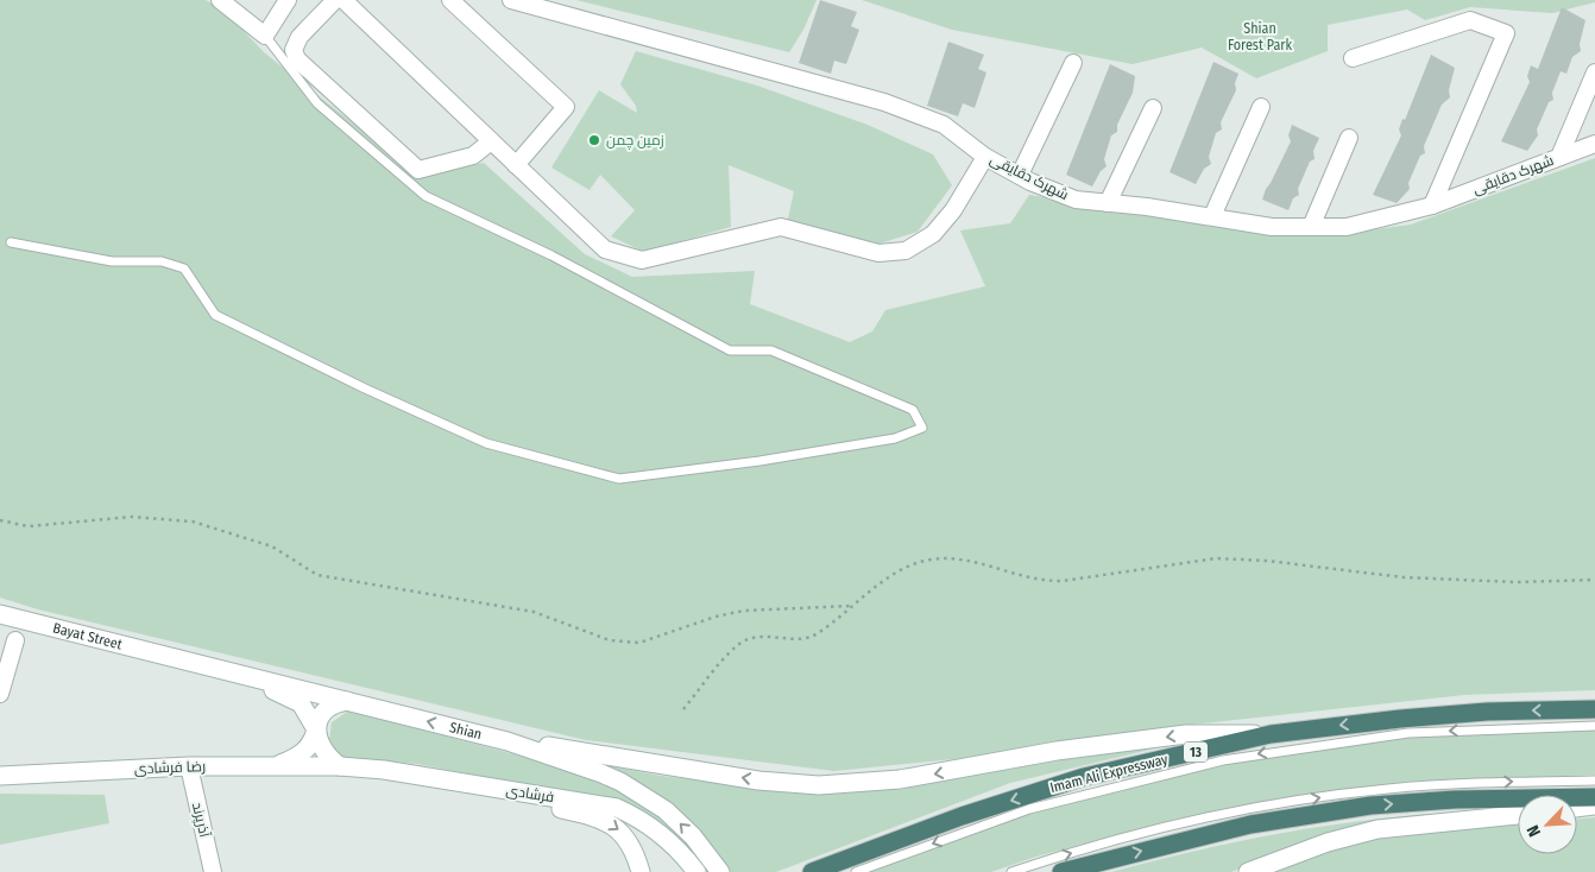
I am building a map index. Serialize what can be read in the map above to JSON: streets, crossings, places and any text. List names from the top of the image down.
{
  "streets": {
    "highway": ["13", "Imam Ali Expressway"],
    "main road": [
      "Bayat Street",
      "Shian",
      "رضا فرشادی",
      "فرشادی"
    ],
    "street": ["شهرک دقایقی", "آذرپرند"]
  },
  "crossings": [
    ["Bayat Street", "Shian"],
    ["رضا فرشادی", "فرشادی"],
    ["رضا فرشادی", "آذرپرند"]
  ],
  "parks": ["Shian Forest Park"],
  "places": ["زمین چمن"],
  "north": "bottom left"
}
